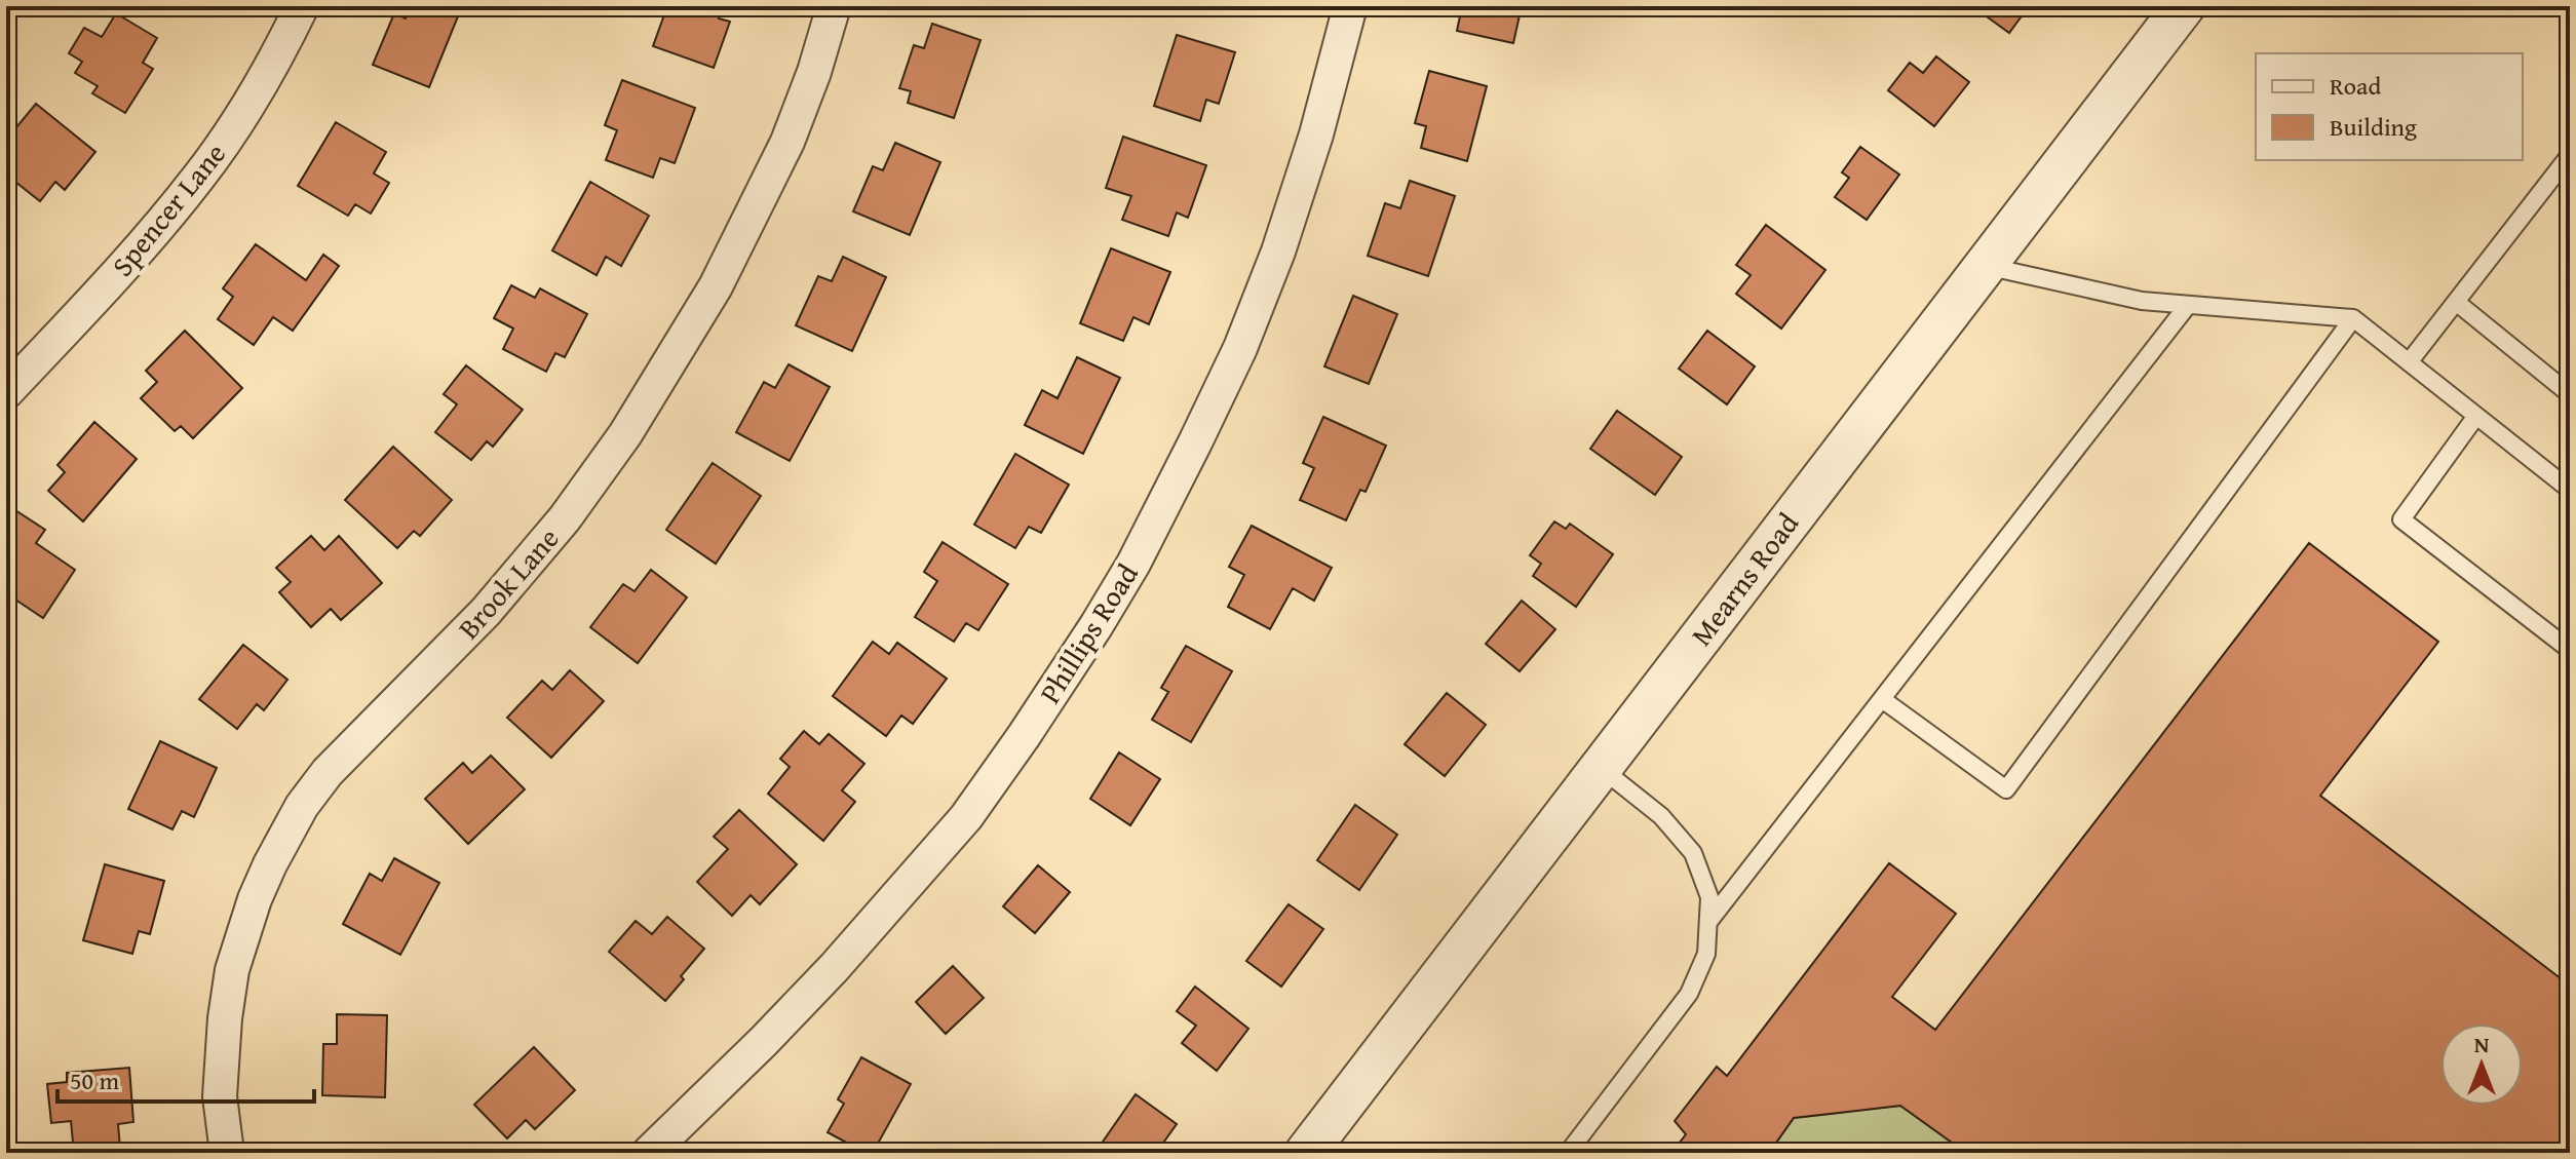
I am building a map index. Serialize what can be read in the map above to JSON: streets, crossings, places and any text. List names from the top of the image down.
{
  "streets": {
    "street": [
      "Spencer Lane",
      "Mearns Road",
      "Brook Lane",
      "Phillips Road"
    ]
  },
  "legend": ["Road", "Building"],
  "scale_bar": "50 m",
  "north": "top"
}
